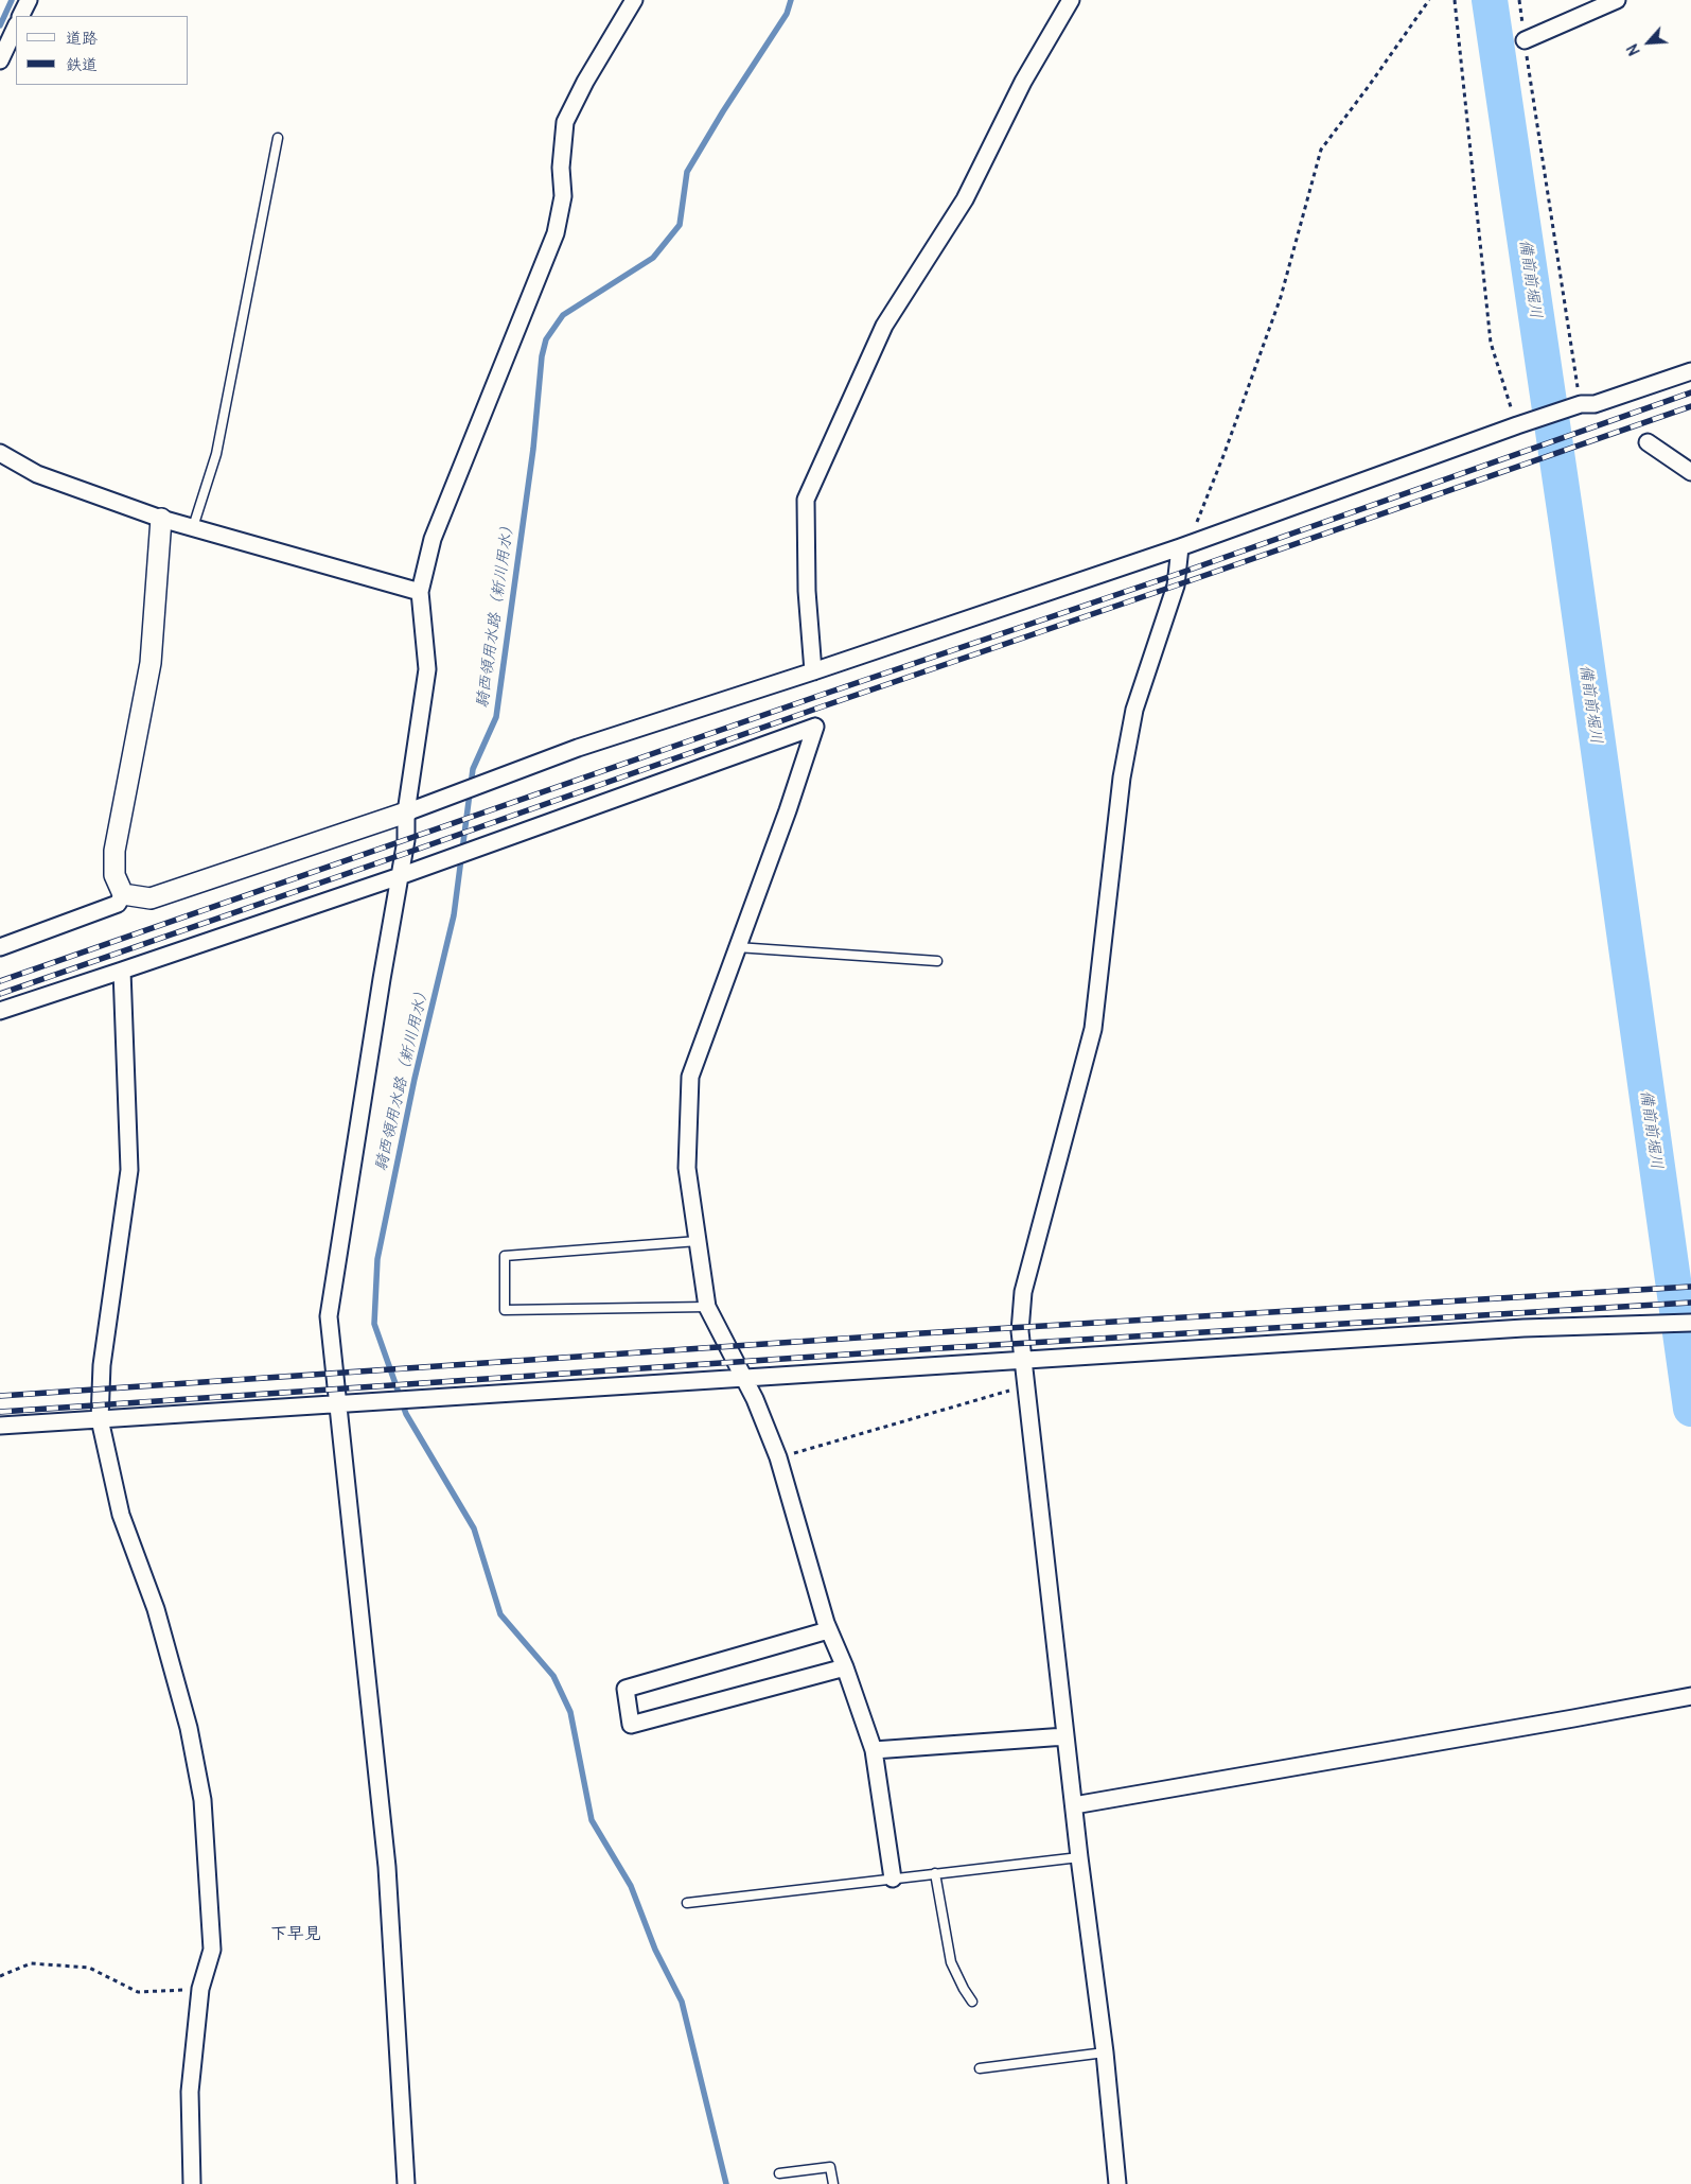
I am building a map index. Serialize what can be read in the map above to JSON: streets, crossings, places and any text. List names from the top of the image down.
{
  "districts": ["下早見"],
  "water": ["備前前堀川", "騎西領用水路（新川用水）"],
  "legend": ["道路", "鉄道"],
  "north": "bottom left"
}
